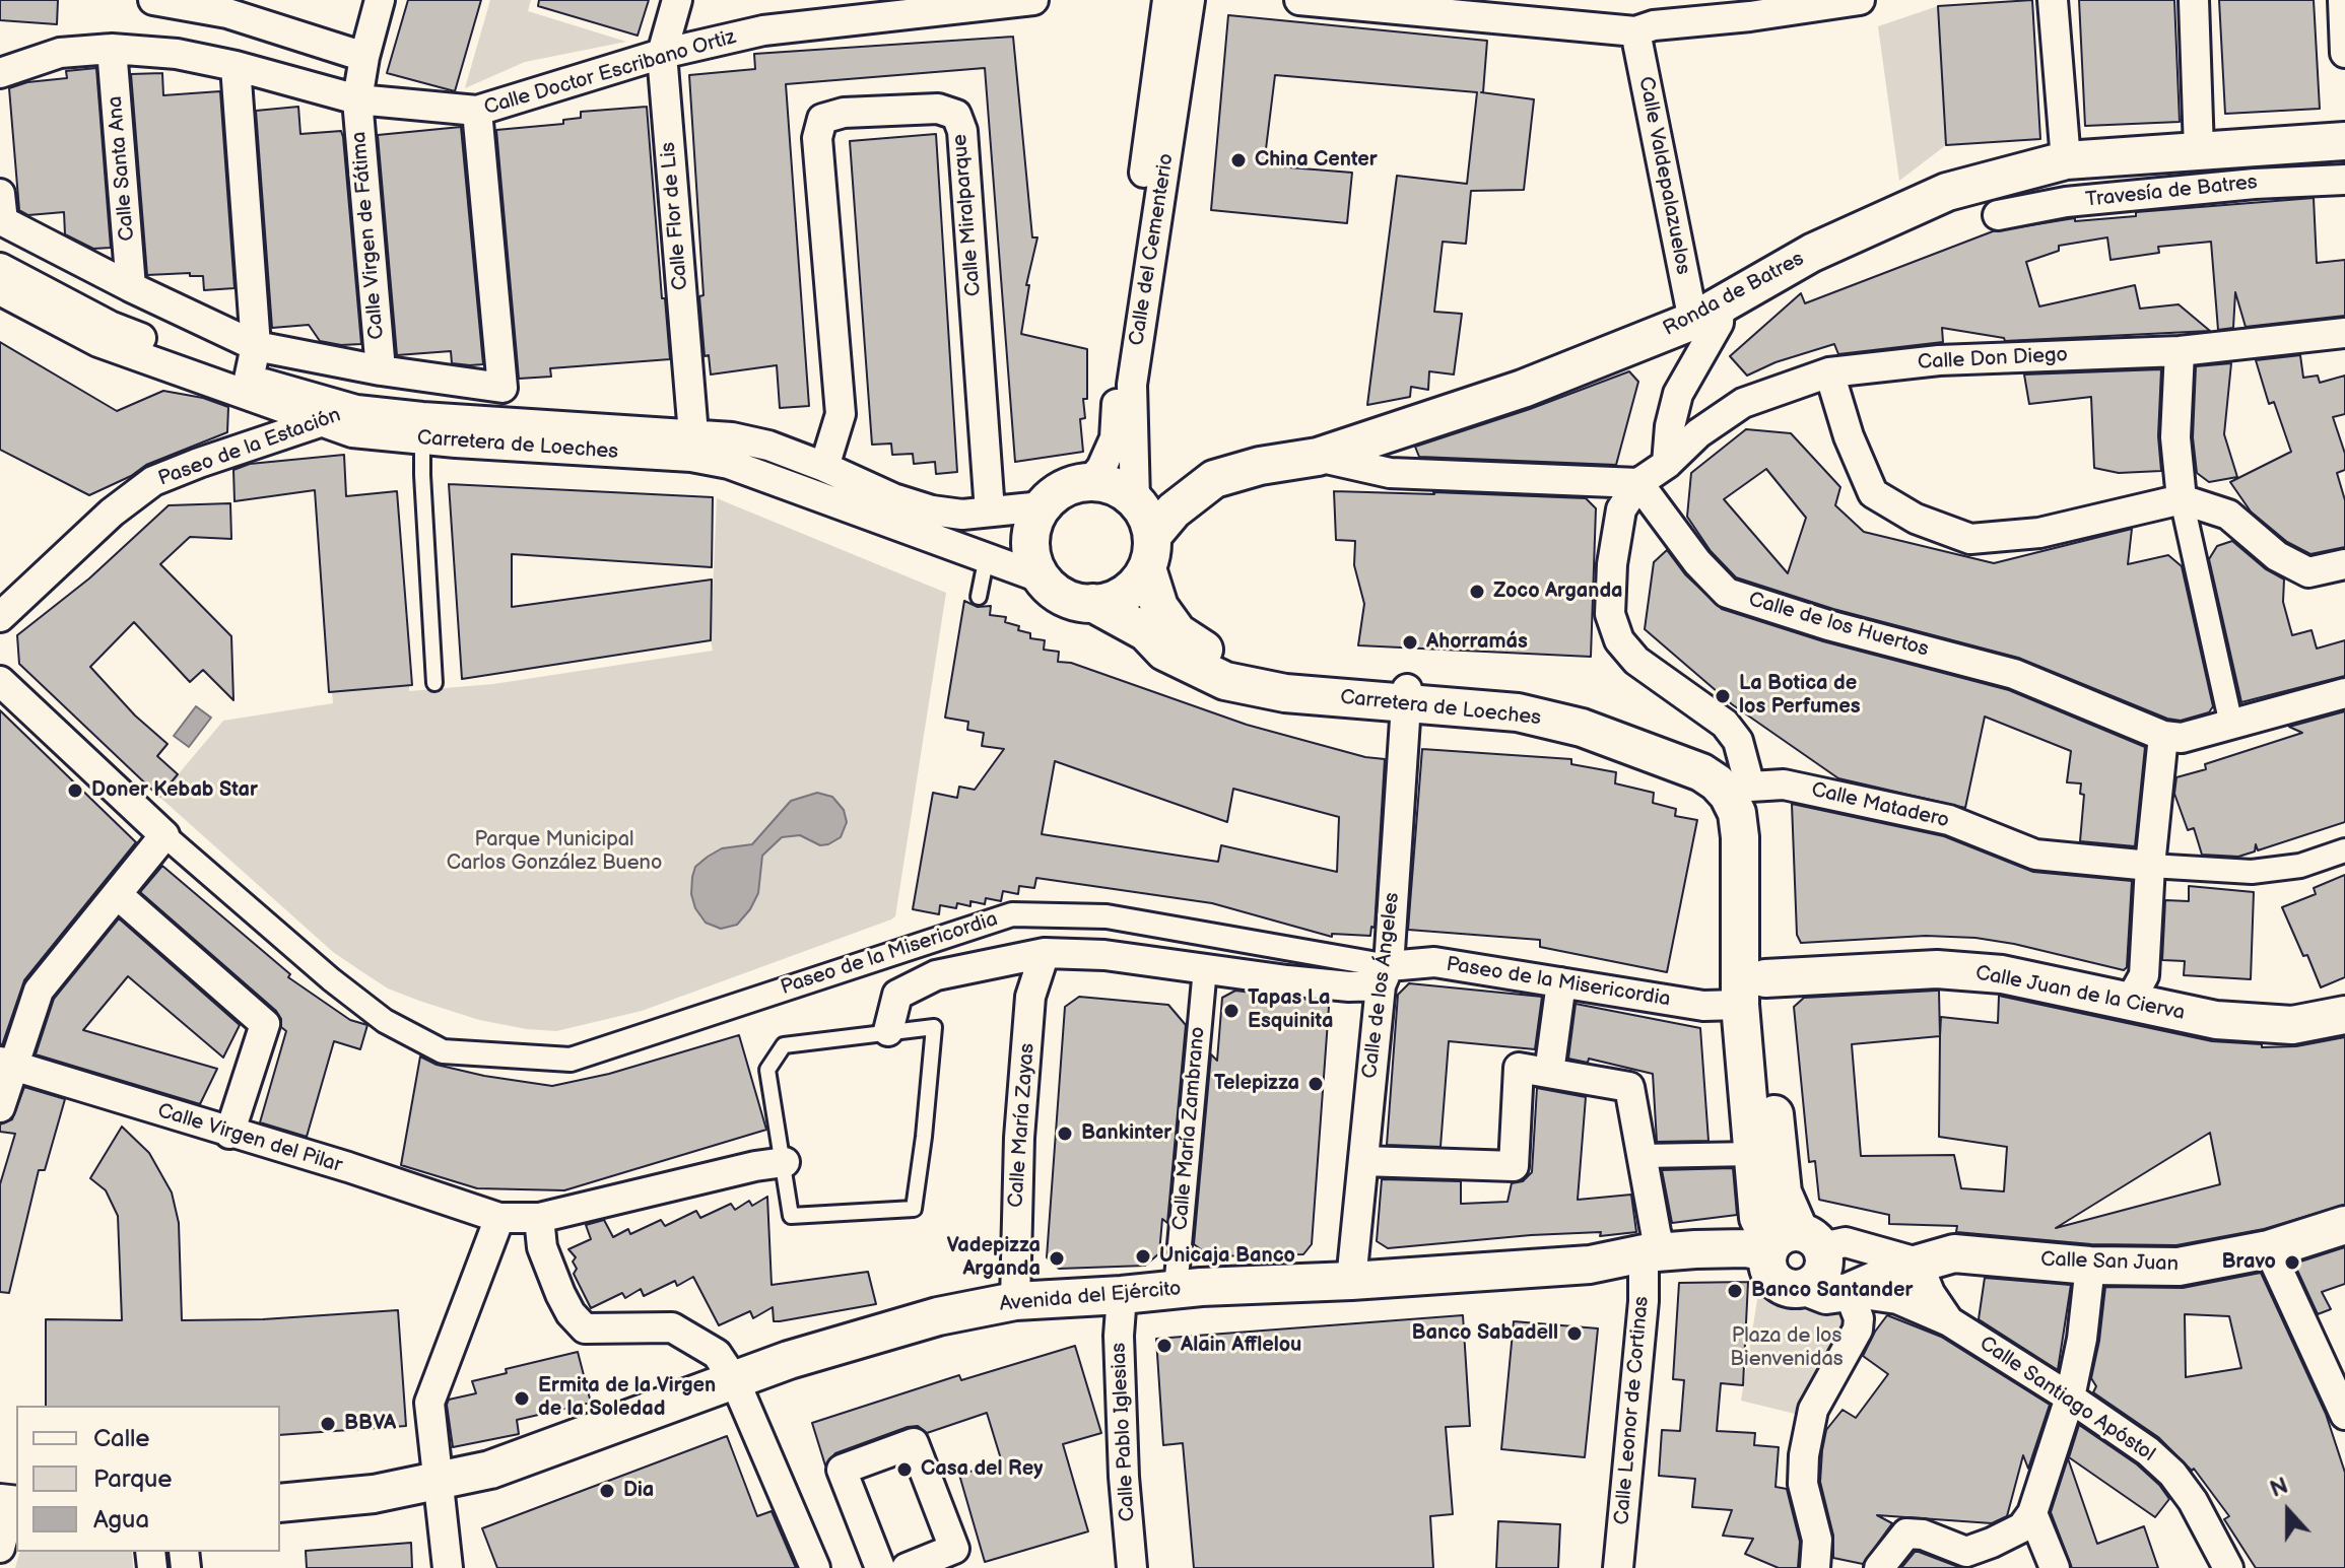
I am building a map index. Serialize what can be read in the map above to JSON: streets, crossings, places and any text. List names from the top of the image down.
{
  "streets": {
    "street": [
      "Calle Doctor Escribano Ortiz",
      "Calle Santa Ana",
      "Calle Valdepalazuelos",
      "Travesía de Batres",
      "Calle Miralparque",
      "Calle Flor de Lis",
      "Calle Virgen de Fátima",
      "Calle del Cementerio",
      "Ronda de Batres",
      "Calle Don Diego",
      "Carretera de Loeches",
      "Paseo de la Estación",
      "Calle de los Huertos",
      "Calle Matadero",
      "Paseo de la Misericordia",
      "Calle de los Ángeles",
      "Calle Juan de la Cierva",
      "Calle María Zayas",
      "Calle María Zambrano",
      "Calle Virgen del Pilar",
      "Calle San Juan",
      "Avenida del Ejército",
      "Calle Santiago Apóstol",
      "Calle Leonor de Cortinas",
      "Calle Pablo Iglesias"
    ]
  },
  "crossings": [
    ["Calle Doctor Escribano Ortiz", "Calle Santa Ana"],
    ["Calle Doctor Escribano Ortiz", "Calle Flor de Lis"],
    ["Calle Doctor Escribano Ortiz", "Calle Virgen de Fátima"],
    ["Calle Valdepalazuelos", "Ronda de Batres"],
    ["Calle Miralparque", "Carretera de Loeches"],
    ["Calle Flor de Lis", "Carretera de Loeches"],
    ["Calle del Cementerio", "Ronda de Batres"],
    ["Calle del Cementerio", "Carretera de Loeches"],
    ["Ronda de Batres", "Carretera de Loeches"],
    ["Calle Don Diego", "Calle de los Huertos"],
    ["Carretera de Loeches", "Paseo de la Estación"],
    ["Carretera de Loeches", "Calle Matadero"],
    ["Carretera de Loeches", "Paseo de la Misericordia"],
    ["Carretera de Loeches", "Calle de los Ángeles"],
    ["Carretera de Loeches", "Calle San Juan"],
    ["Carretera de Loeches", "Avenida del Ejército"],
    ["Paseo de la Misericordia", "Calle de los Ángeles"],
    ["Paseo de la Misericordia", "Calle María Zayas"],
    ["Paseo de la Misericordia", "Calle María Zambrano"],
    ["Calle de los Ángeles", "Avenida del Ejército"],
    ["Calle María Zayas", "Avenida del Ejército"],
    ["Calle María Zambrano", "Avenida del Ejército"],
    ["Calle San Juan", "Avenida del Ejército"],
    ["Calle San Juan", "Calle Santiago Apóstol"],
    ["Avenida del Ejército", "Calle Leonor de Cortinas"],
    ["Avenida del Ejército", "Calle Pablo Iglesias"]
  ],
  "parks": ["Parque Municipal Carlos González Bueno", "Plaza de los Bienvenidas"],
  "places": [
    "China Center",
    "Zoco Arganda",
    "Ahorramás",
    "La Botica de los Perfumes",
    "Doner Kebab Star",
    "Tapas La Esquinita",
    "Telepizza",
    "Bankinter",
    "Unicaja Banco",
    "Vadepizza Arganda",
    "Bravo",
    "Banco Santander",
    "Banco Sabadell",
    "Alain Afflelou",
    "Ermita de la Virgen de la Soledad",
    "BBVA",
    "Casa del Rey",
    "Dia"
  ],
  "legend": ["Calle", "Parque", "Agua"],
  "north": "top"
}
